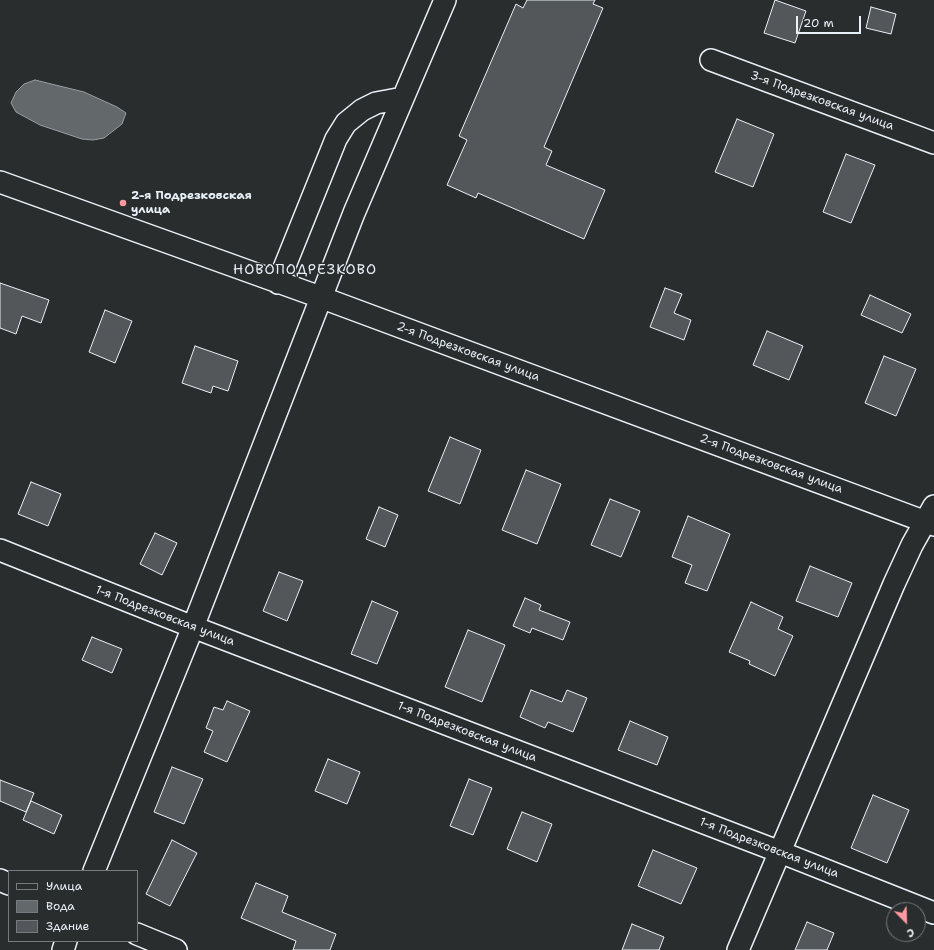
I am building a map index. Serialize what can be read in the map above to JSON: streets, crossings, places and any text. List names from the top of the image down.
{
  "streets": {
    "street": ["3-я Подрезковская улица", "2-я Подрезковская улица", "1-я Подрезковская улица"]
  },
  "districts": ["НОВОПОДРЕЗКОВО"],
  "places": ["2-я Подрезковская улица"],
  "legend": ["Улица", "Вода", "Здание"],
  "scale_bar": "20 m",
  "north": "bottom right"
}
